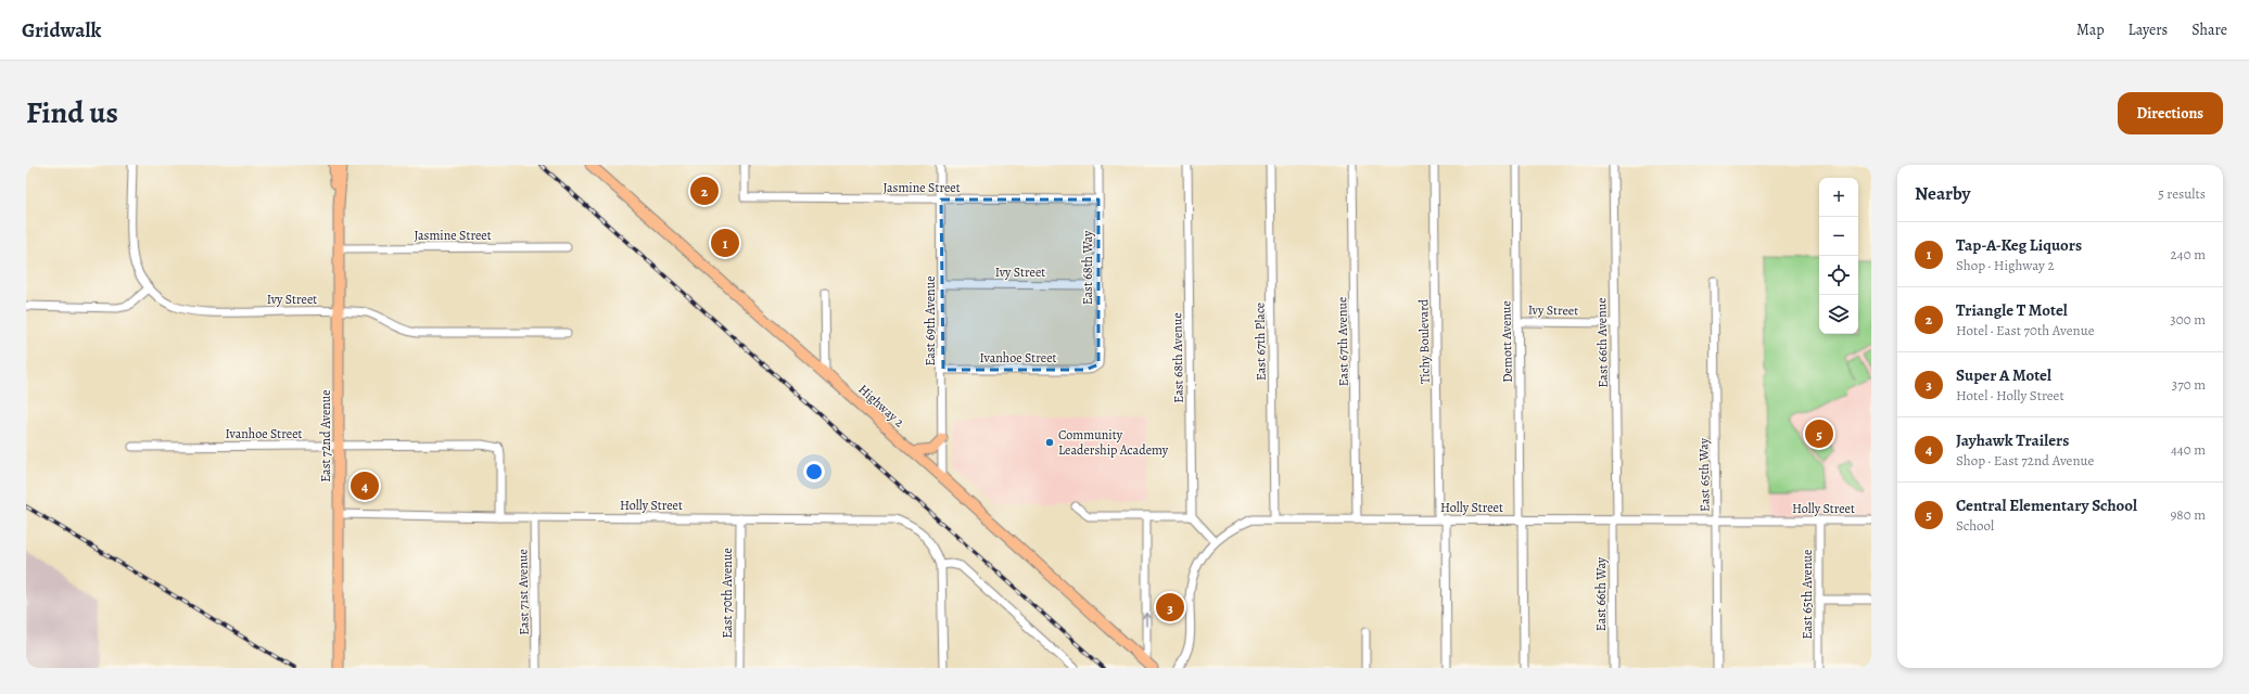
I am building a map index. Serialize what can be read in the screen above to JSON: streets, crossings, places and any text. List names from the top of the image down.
{
  "streets": {
    "main road": ["Highway 2", "East 72nd Avenue"],
    "street": [
      "Jasmine Street",
      "East 68th Way",
      "Ivy Street",
      "East 69th Avenue",
      "East 67th Place",
      "East 67th Avenue",
      "Tichy Boulevard",
      "Demott Avenue",
      "East 66th Avenue",
      "Ivanhoe Street",
      "East 68th Avenue",
      "East 65th Way",
      "Holly Street",
      "East 71st Avenue",
      "East 70th Avenue",
      "East 66th Way",
      "East 65th Avenue"
    ]
  },
  "crossings": [
    ["Jasmine Street", "East 68th Way"],
    ["Jasmine Street", "East 69th Avenue"],
    ["Jasmine Street", "East 72nd Avenue"],
    ["East 68th Way", "Ivy Street"],
    ["East 68th Way", "Ivanhoe Street"],
    ["Ivy Street", "East 69th Avenue"],
    ["Ivy Street", "Demott Avenue"],
    ["Ivy Street", "East 66th Avenue"],
    ["Ivy Street", "East 72nd Avenue"],
    ["East 69th Avenue", "Ivanhoe Street"],
    ["East 69th Avenue", "Highway 2"],
    ["East 67th Place", "Holly Street"],
    ["East 67th Avenue", "Holly Street"],
    ["Tichy Boulevard", "Holly Street"],
    ["Demott Avenue", "Holly Street"],
    ["East 66th Avenue", "Holly Street"],
    ["East 66th Avenue", "East 66th Way"],
    ["Ivanhoe Street", "East 72nd Avenue"],
    ["Ivanhoe Street", "Holly Street"],
    ["East 72nd Avenue", "Holly Street"],
    ["East 65th Way", "Holly Street"],
    ["Holly Street", "East 71st Avenue"],
    ["Holly Street", "East 70th Avenue"],
    ["Holly Street", "East 66th Way"],
    ["Holly Street", "East 65th Avenue"]
  ],
  "places": ["Community Leadership Academy"],
  "page": {
    "header": "Gridwalk",
    "nav": ["Map", "Layers", "Share"],
    "title": "Find us",
    "buttons": "Directions",
    "heading": ["Nearby", "5 results"],
    "pins": [
      "2",
      "1",
      "5",
      "4",
      "3"
    ],
    "map_buttons": ["+", "−"],
    "list": [
      {
        "mark": "1",
        "name": "Tap-A-Keg Liquors",
        "note": "Shop · Highway 2",
        "value": "240 m"
      },
      {
        "mark": "2",
        "name": "Triangle T Motel",
        "note": "Hotel · East 70th Avenue",
        "value": "300 m"
      },
      {
        "mark": "3",
        "name": "Super A Motel",
        "note": "Hotel · Holly Street",
        "value": "370 m"
      },
      {
        "mark": "4",
        "name": "Jayhawk Trailers",
        "note": "Shop · East 72nd Avenue",
        "value": "440 m"
      },
      {
        "mark": "5",
        "name": "Central Elementary School",
        "note": "School",
        "value": "980 m"
      }
    ]
  }
}
